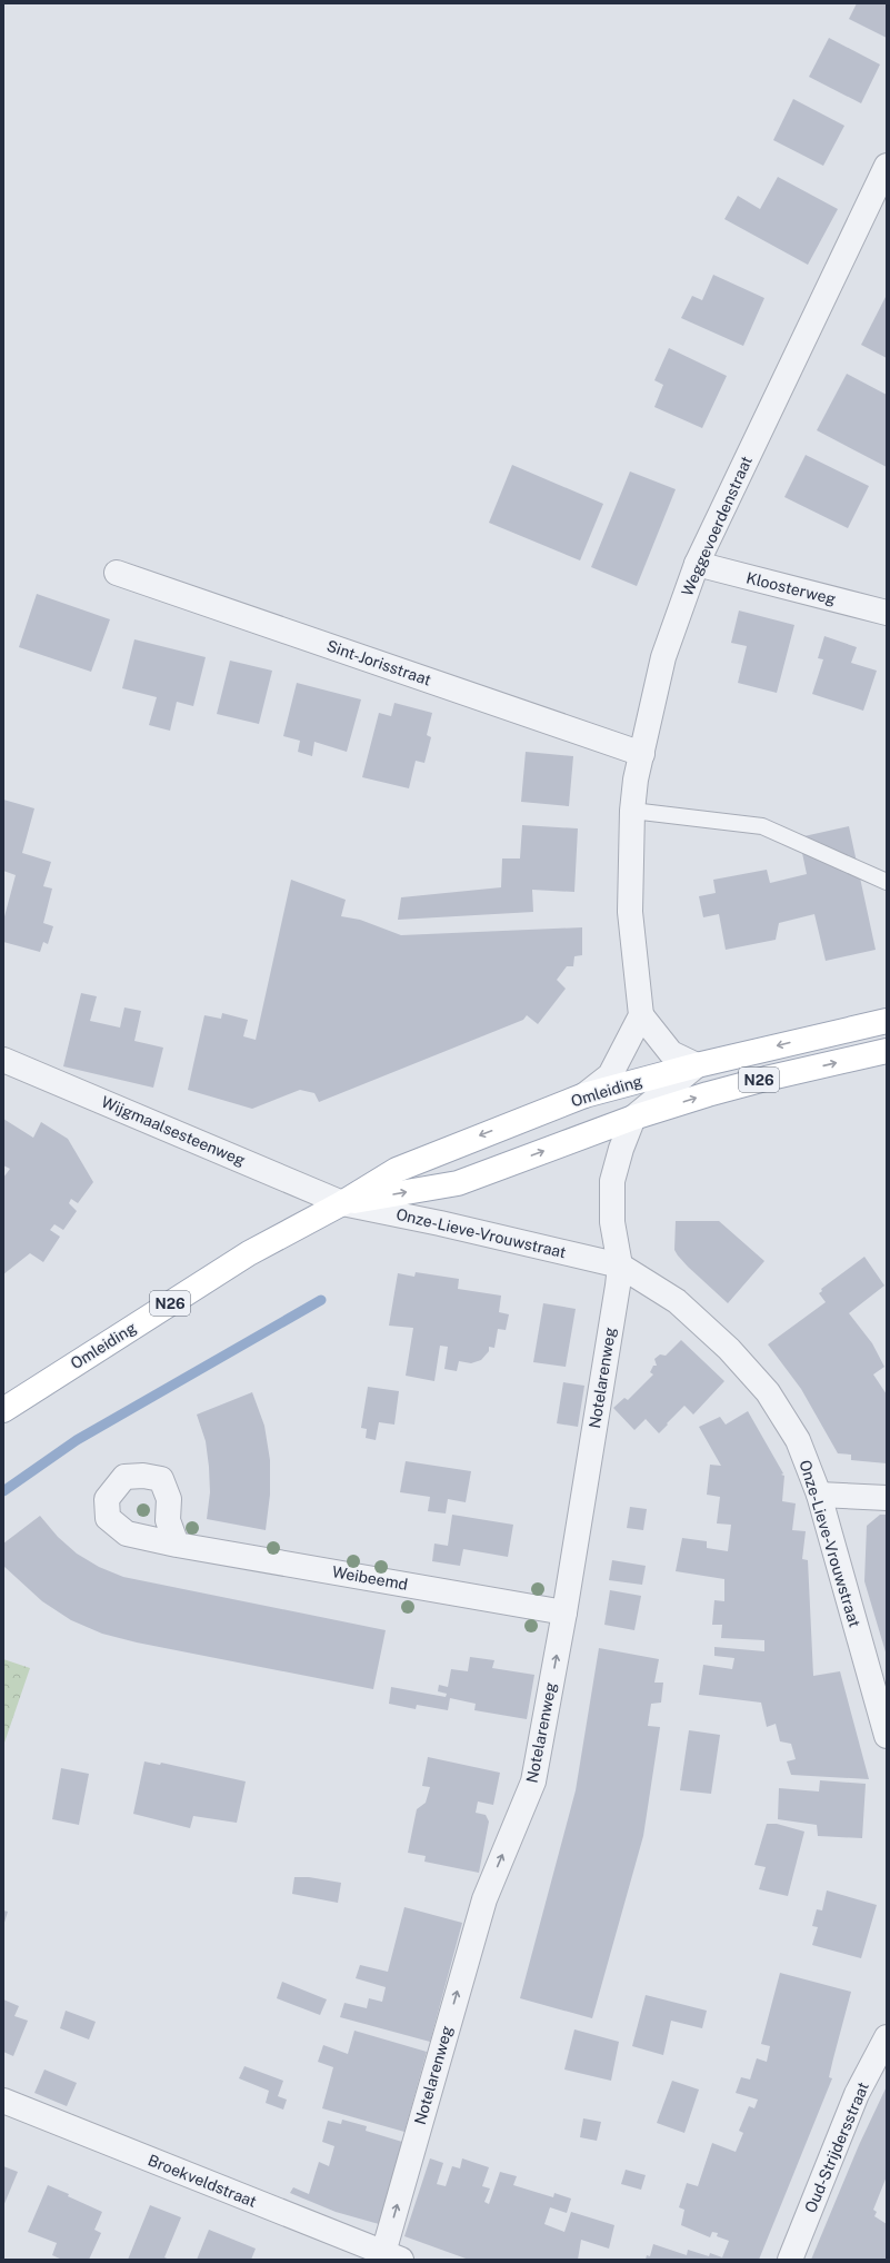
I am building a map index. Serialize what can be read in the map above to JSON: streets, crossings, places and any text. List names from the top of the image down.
{
  "streets": {
    "main road": ["N26", "Omleiding"],
    "street": [
      "Weggevoerdenstraat",
      "Kloosterweg",
      "Sint-Jorisstraat",
      "Wijgmaalsesteenweg",
      "Onze-Lieve-Vrouwstraat",
      "Notelarenweg",
      "Weibeemd",
      "Oud-Strijdersstraat",
      "Broekveldstraat"
    ]
  },
  "crossings": [
    ["Weggevoerdenstraat", "Kloosterweg"],
    ["Weggevoerdenstraat", "Sint-Jorisstraat"],
    ["Omleiding", "Wijgmaalsesteenweg"],
    ["Omleiding", "Onze-Lieve-Vrouwstraat"],
    ["Wijgmaalsesteenweg", "Onze-Lieve-Vrouwstraat"],
    ["Onze-Lieve-Vrouwstraat", "Notelarenweg"],
    ["Notelarenweg", "Weibeemd"],
    ["Notelarenweg", "Broekveldstraat"]
  ],
  "one_way": ["Notelarenweg"]
}
